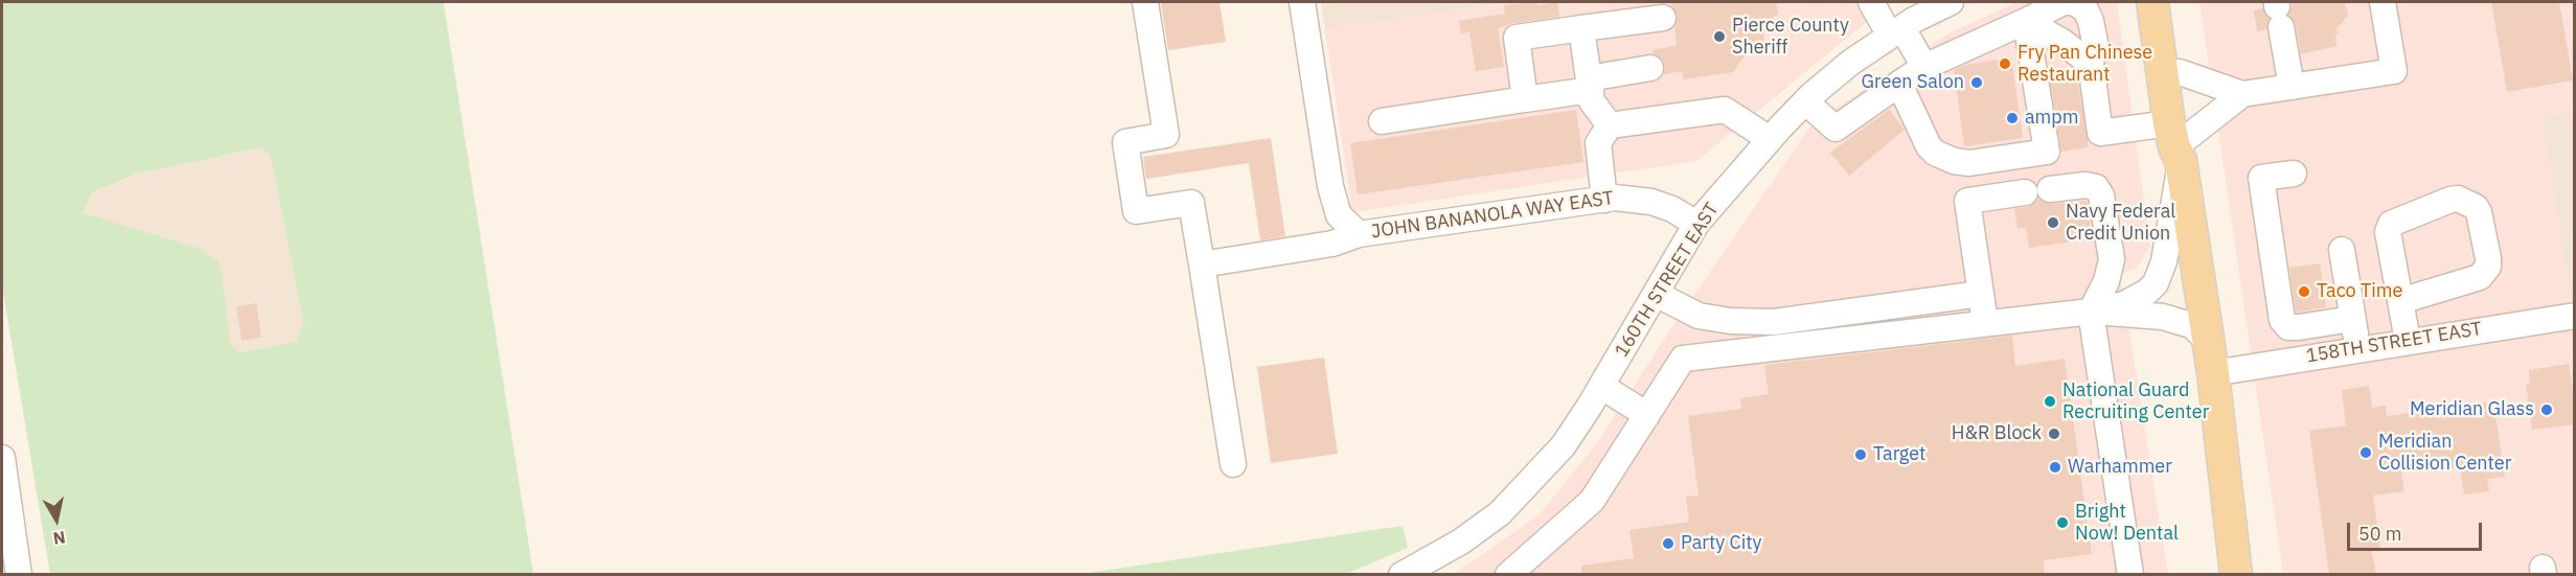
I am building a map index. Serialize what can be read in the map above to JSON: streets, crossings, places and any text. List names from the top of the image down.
{
  "streets": {
    "street": ["JOHN BANANOLA WAY EAST", "160TH STREET EAST", "158TH STREET EAST"]
  },
  "crossings": [
    ["JOHN BANANOLA WAY EAST", "160TH STREET EAST"]
  ],
  "places": [
    "Pierce County Sheriff",
    "Fry Pan Chinese Restaurant",
    "Green Salon",
    "ampm",
    "Navy Federal Credit Union",
    "Taco Time",
    "National Guard Recruiting Center",
    "Meridian Glass",
    "H&R Block",
    "Meridian Collision Center",
    "Target",
    "Warhammer",
    "Bright Now! Dental",
    "Party City"
  ],
  "scale_bar": "50 m",
  "north": "bottom"
}
